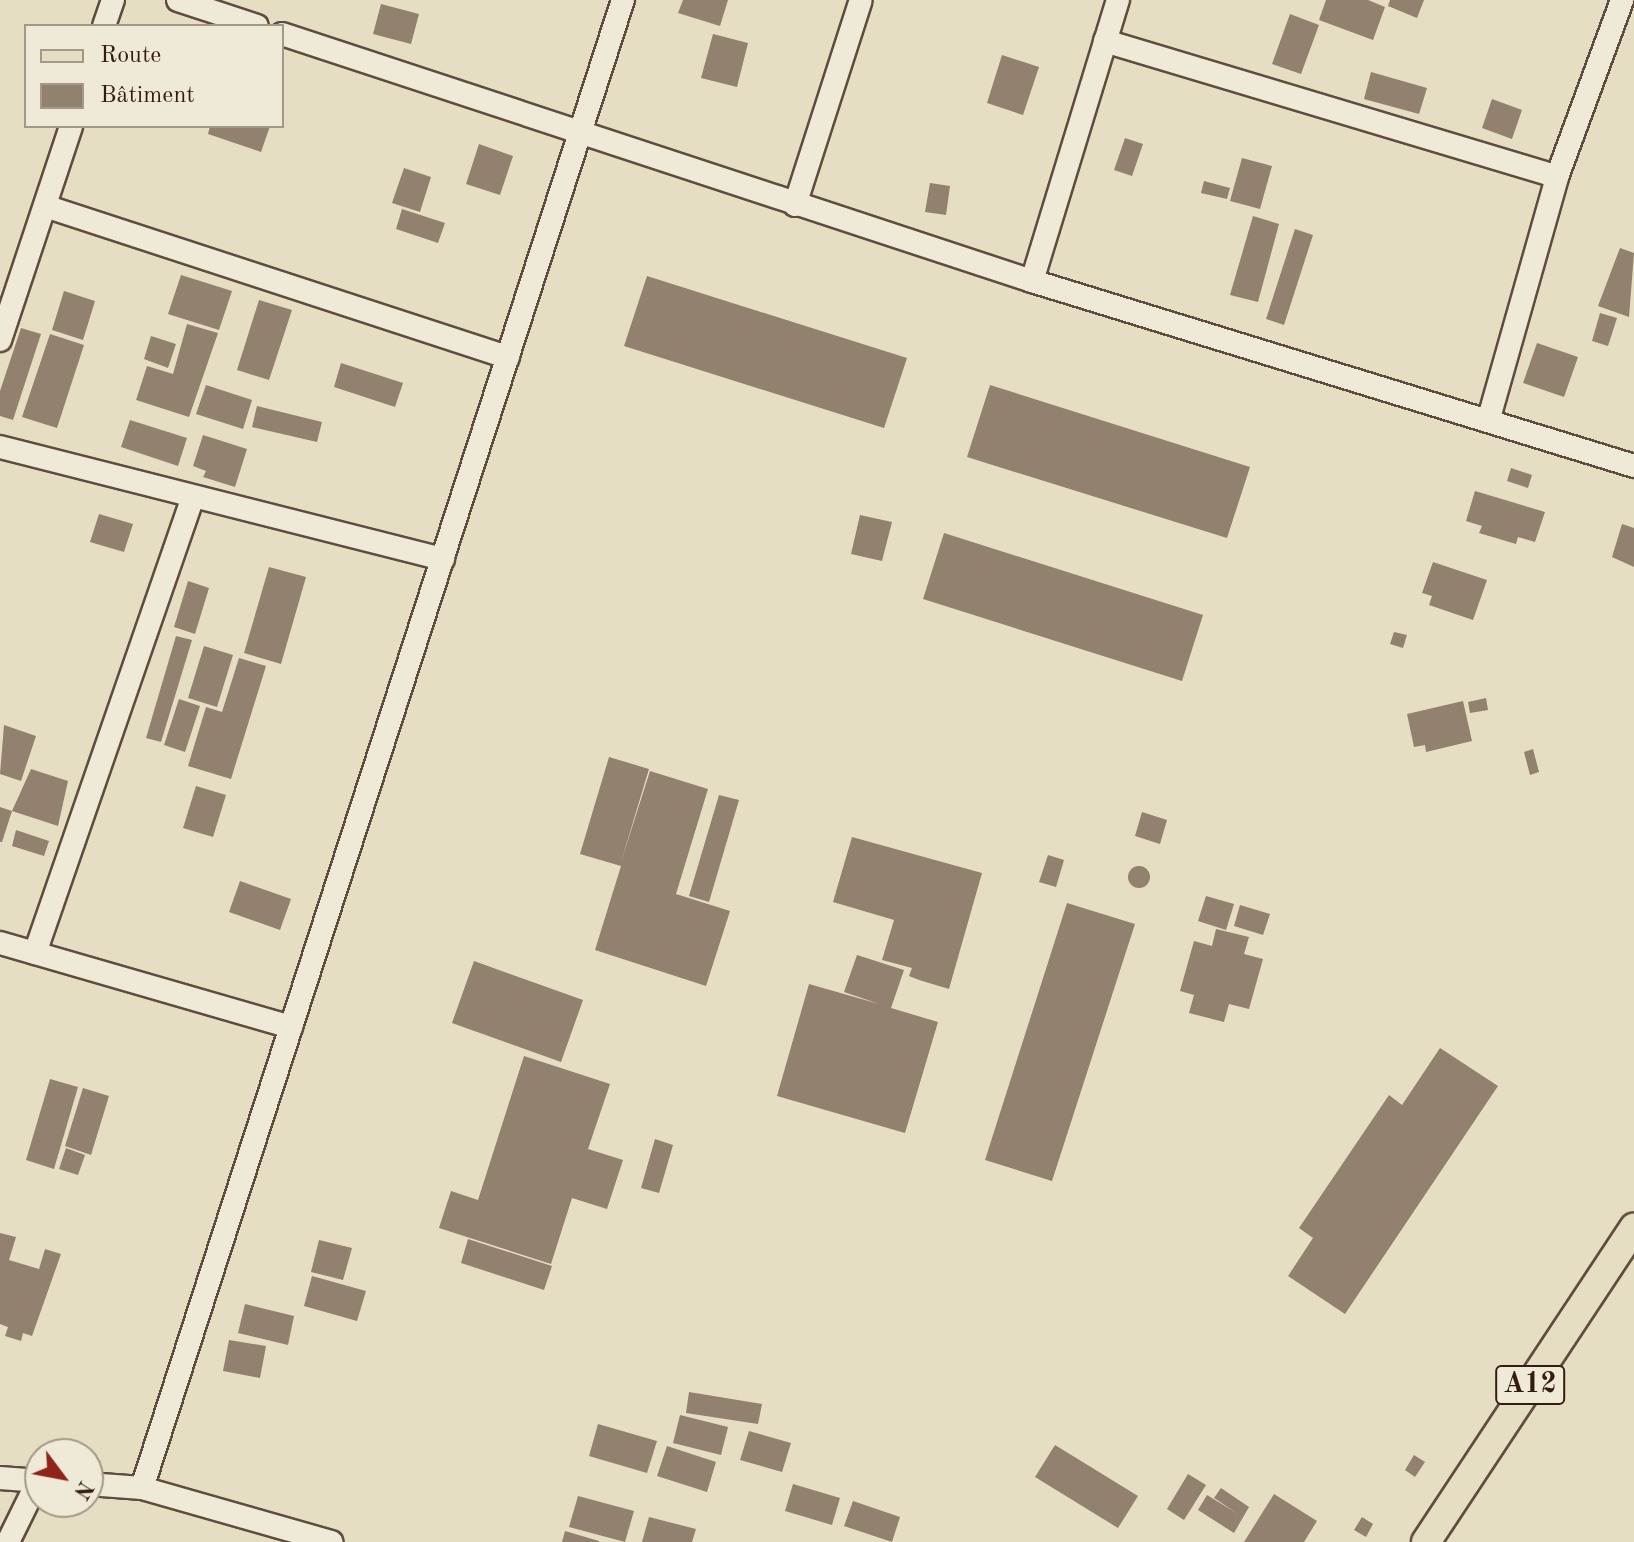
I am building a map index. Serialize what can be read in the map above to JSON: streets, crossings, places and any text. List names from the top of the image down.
{
  "streets": {
    "main road": ["A12"]
  },
  "legend": ["Route", "Bâtiment"],
  "north": "bottom right"
}
